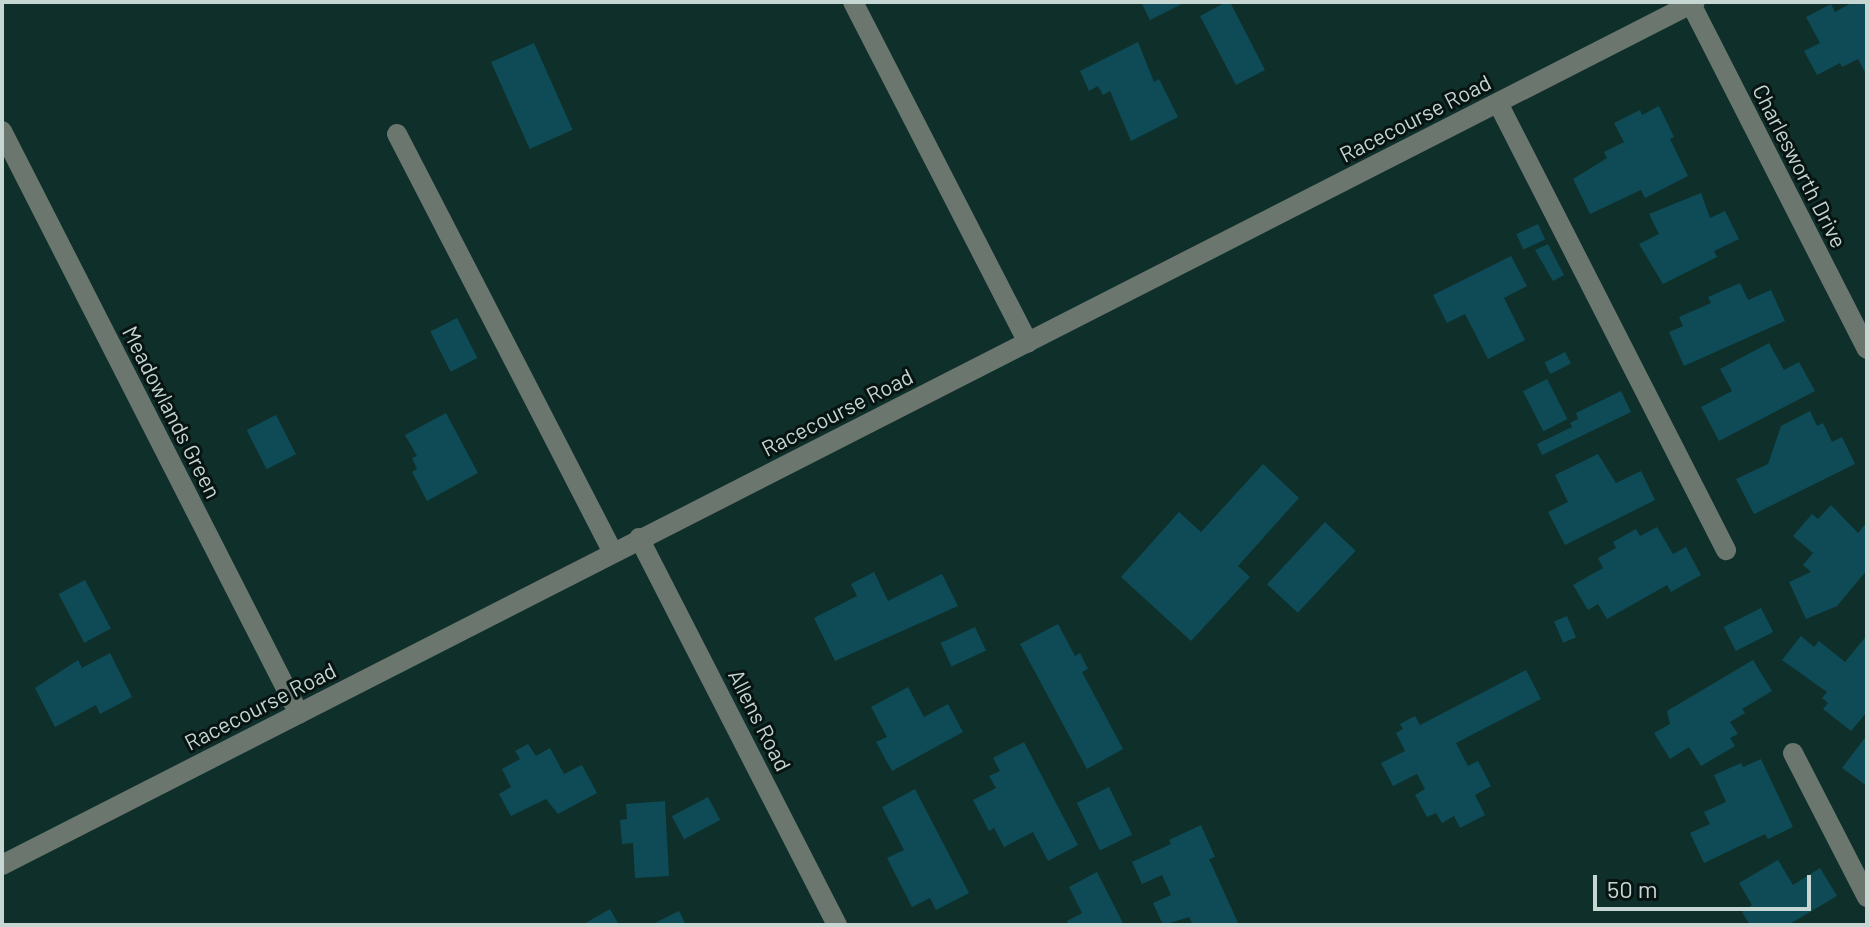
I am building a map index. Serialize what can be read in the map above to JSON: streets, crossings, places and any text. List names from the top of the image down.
{
  "streets": {
    "street": [
      "Racecourse Road",
      "Charlesworth Drive",
      "Meadowlands Green",
      "Allens Road"
    ]
  },
  "crossings": [
    ["Racecourse Road", "Charlesworth Drive"],
    ["Racecourse Road", "Meadowlands Green"],
    ["Racecourse Road", "Allens Road"]
  ],
  "scale_bar": "50 m"
}
